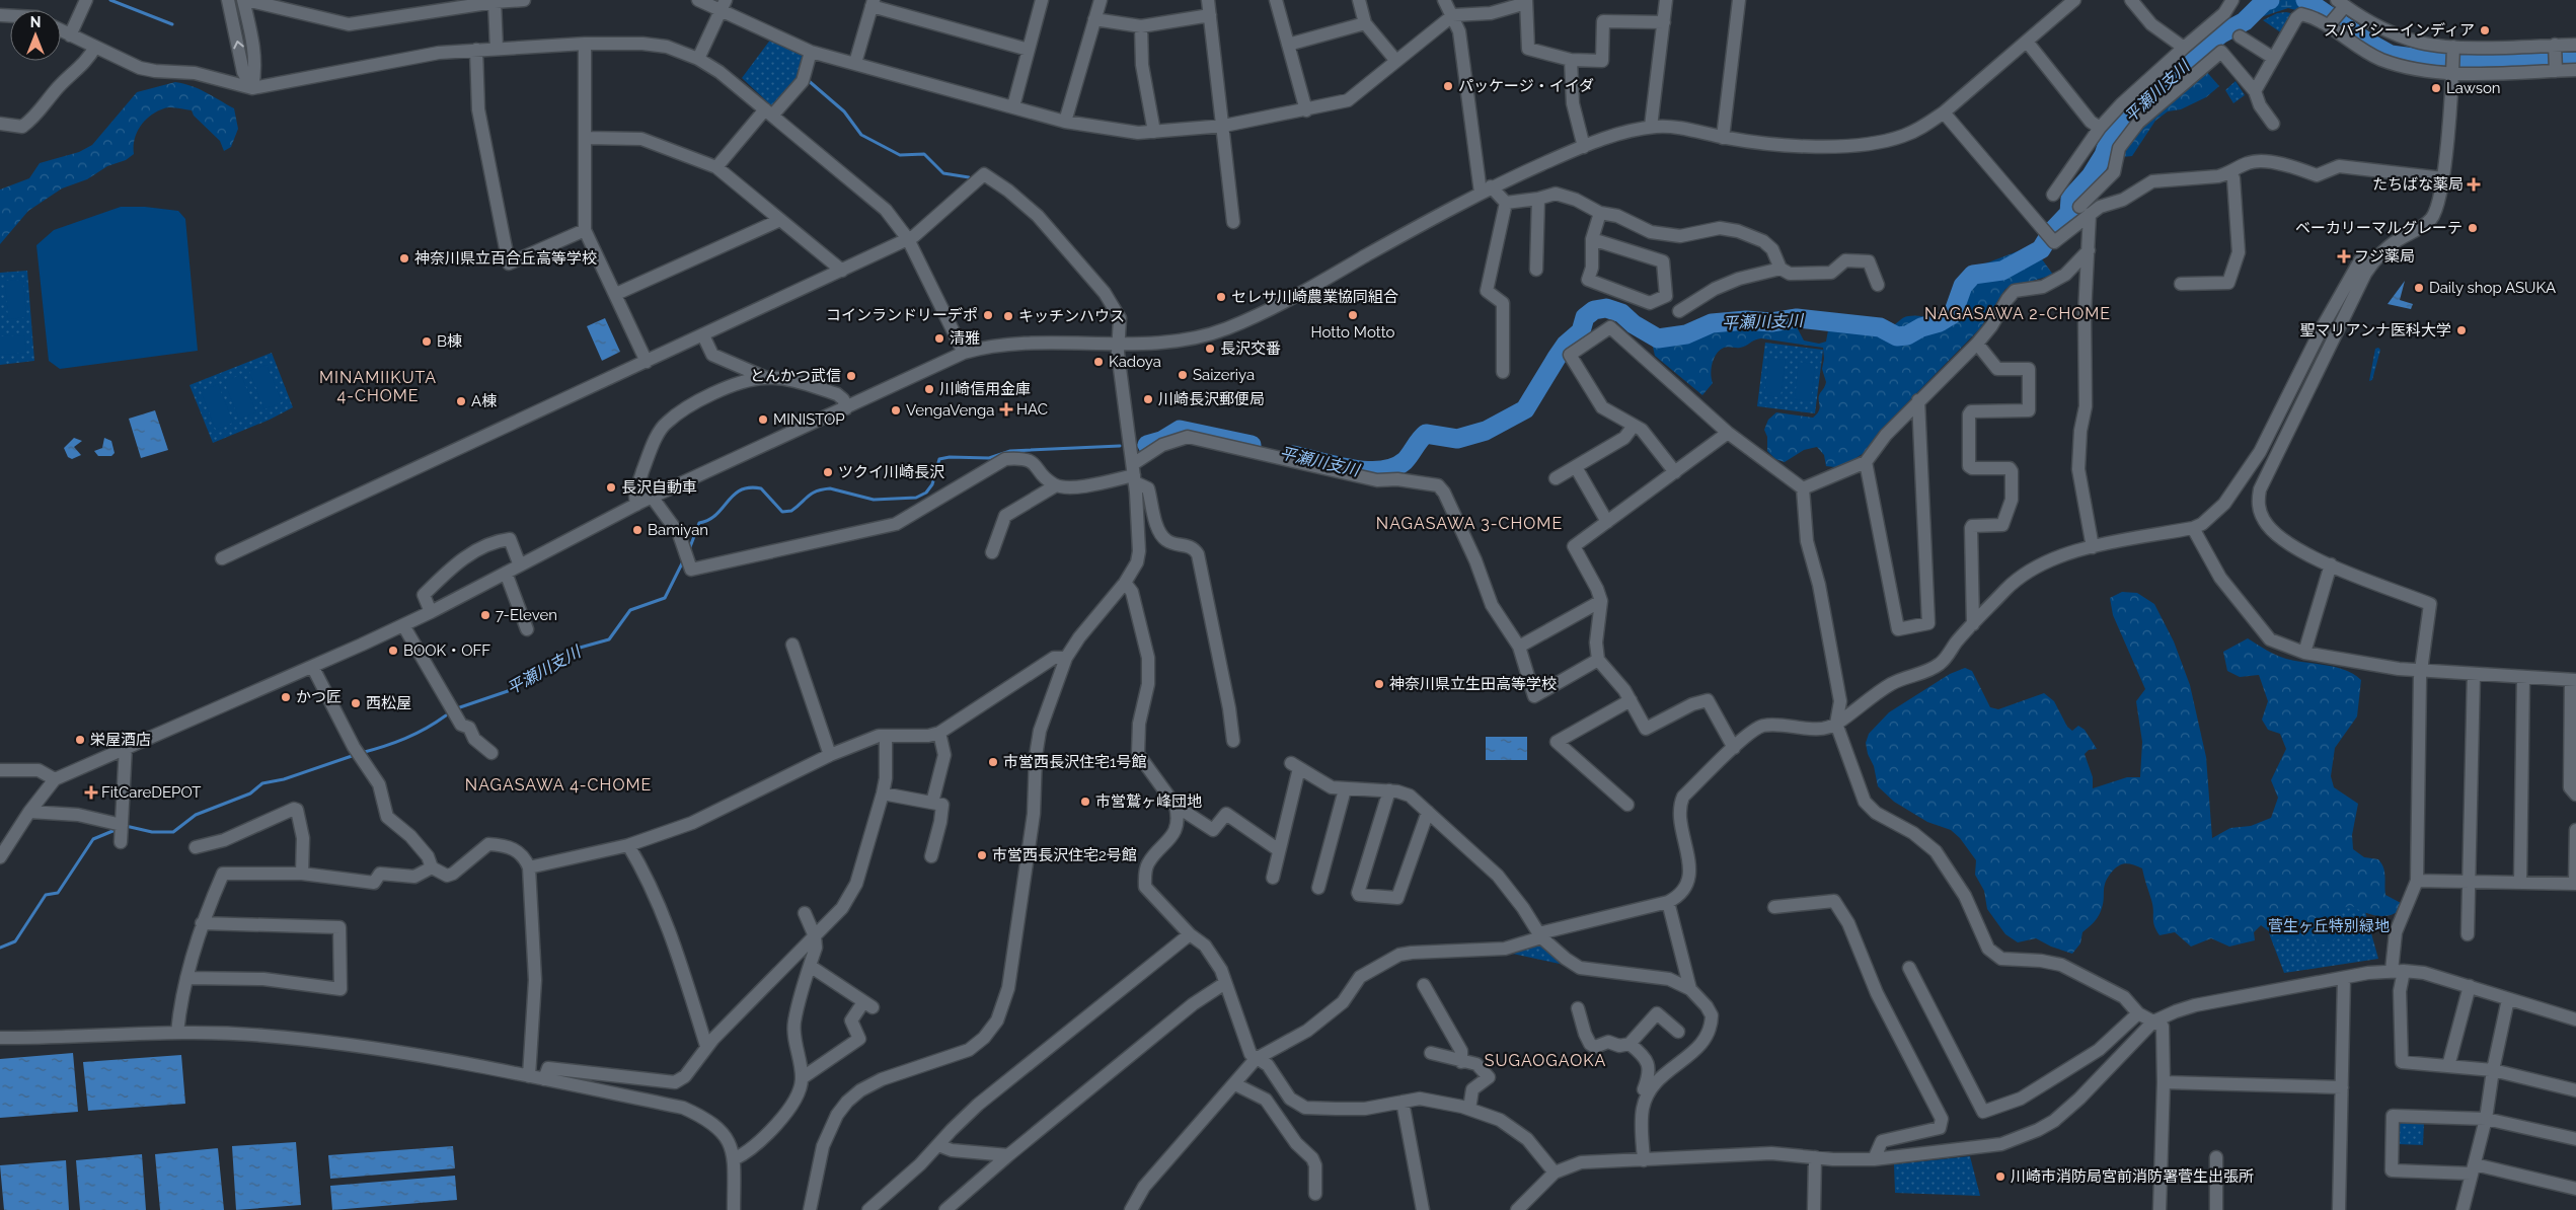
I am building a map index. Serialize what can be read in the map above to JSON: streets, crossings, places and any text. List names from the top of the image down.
{
  "districts": [
    "NAGASAWA 2-CHOME",
    "MINAMIIKUTA 4-CHOME",
    "NAGASAWA 3-CHOME",
    "NAGASAWA 4-CHOME",
    "SUGAOGAOKA"
  ],
  "water": ["平瀬川支川"],
  "parks": ["菅生ヶ丘特別緑地"],
  "places": {
    "other": [
      "スパイシーインディア",
      "パッケージ・イイダ",
      "Lawson",
      "ベーカリーマルグレーテ",
      "神奈川県立百合丘高等学校",
      "Daily shop ASUKA",
      "セレサ川崎農業協同組合",
      "コインランドリーデポ",
      "Hotto Motto",
      "キッチンハウス",
      "聖マリアンナ医科大学",
      "清雅",
      "B棟",
      "長沢交番",
      "Kadoya",
      "Saizeriya",
      "とんかつ武信",
      "川崎信用金庫",
      "川崎長沢郵便局",
      "A棟",
      "VengaVenga",
      "MINISTOP",
      "ツクイ川崎長沢",
      "長沢自動車",
      "Bamiyan",
      "7-Eleven",
      "BOOK・OFF",
      "神奈川県立生田高等学校",
      "かつ匠",
      "西松屋",
      "栄屋酒店",
      "市営西長沢住宅1号館",
      "市営鷲ヶ峰団地",
      "市営西長沢住宅2号館",
      "川崎市消防局宮前消防署菅生出張所"
    ],
    "health": [
      "たちばな薬局",
      "フジ薬局",
      "HAC",
      "FitCareDEPOT"
    ]
  },
  "north": "top"
}
